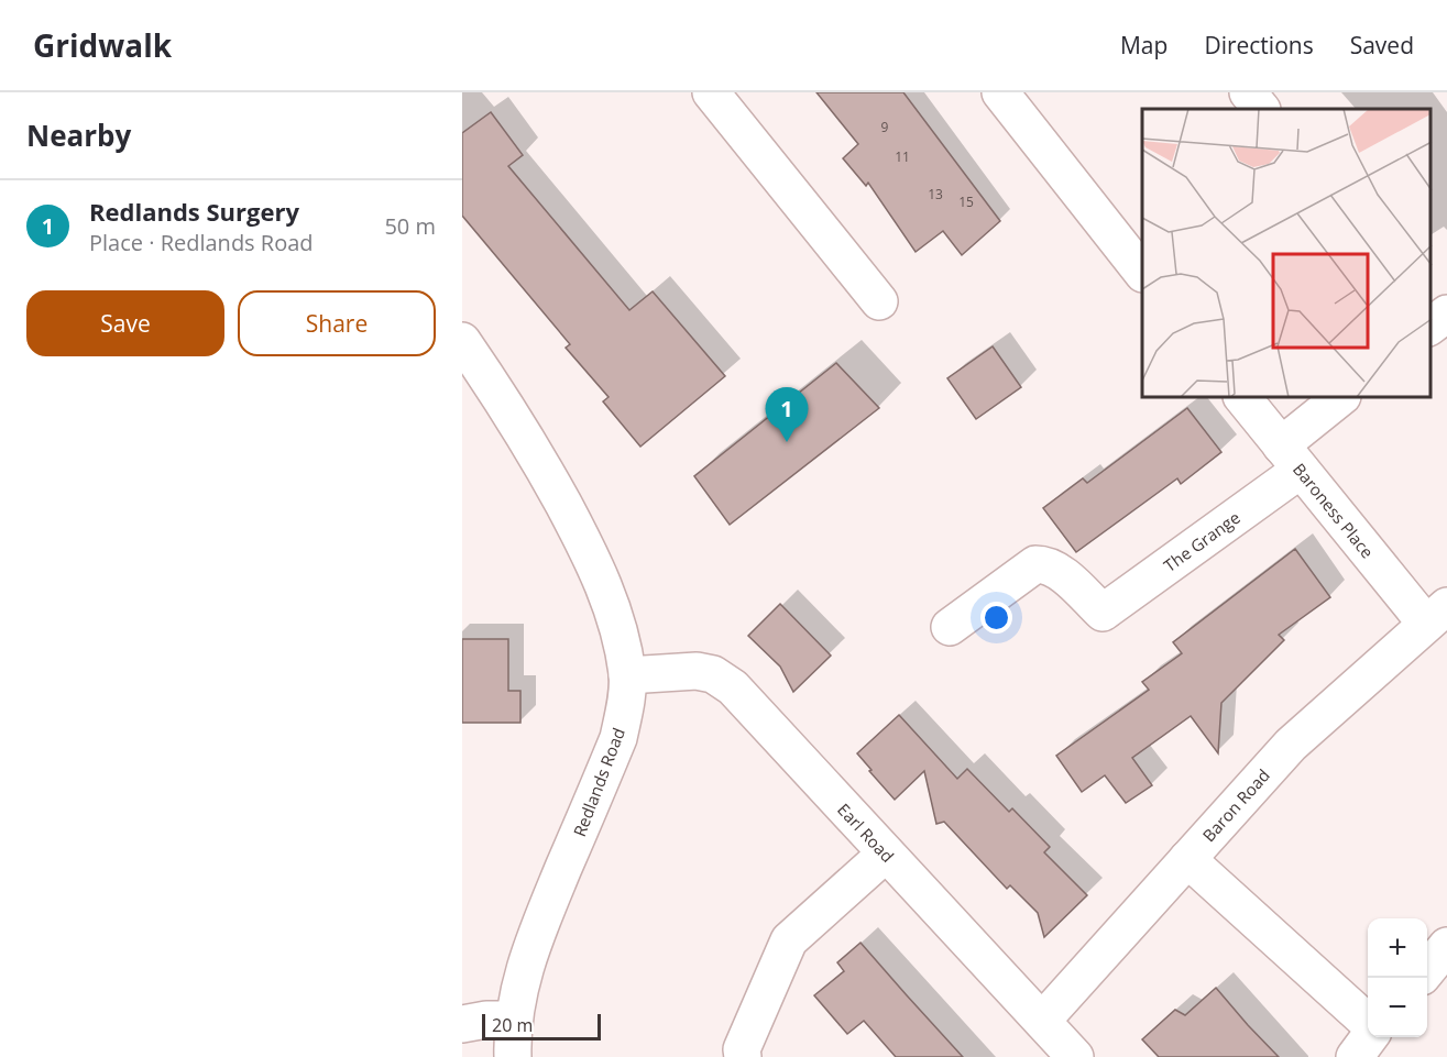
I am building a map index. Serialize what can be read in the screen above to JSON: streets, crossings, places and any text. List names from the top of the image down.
{
  "streets": {
    "street": [
      "Baroness Place",
      "The Grange",
      "Redlands Road",
      "Baron Road",
      "Earl Road"
    ]
  },
  "crossings": [
    ["Baroness Place", "The Grange"],
    ["Baroness Place", "Baron Road"],
    ["Redlands Road", "Earl Road"],
    ["Baron Road", "Earl Road"]
  ],
  "house_numbers": [
    "9",
    "11",
    "13",
    "15"
  ],
  "scale_bar": "20 m",
  "page": {
    "header": "Gridwalk",
    "nav": ["Map", "Directions", "Saved"],
    "heading": "Nearby",
    "list": [
      {
        "mark": "1",
        "name": "Redlands Surgery",
        "note": "Place · Redlands Road",
        "value": "50 m"
      }
    ],
    "buttons": ["Save", "Share"],
    "pins": "1",
    "map_buttons": ["+", "−"],
    "scale": "20 m"
  }
}
